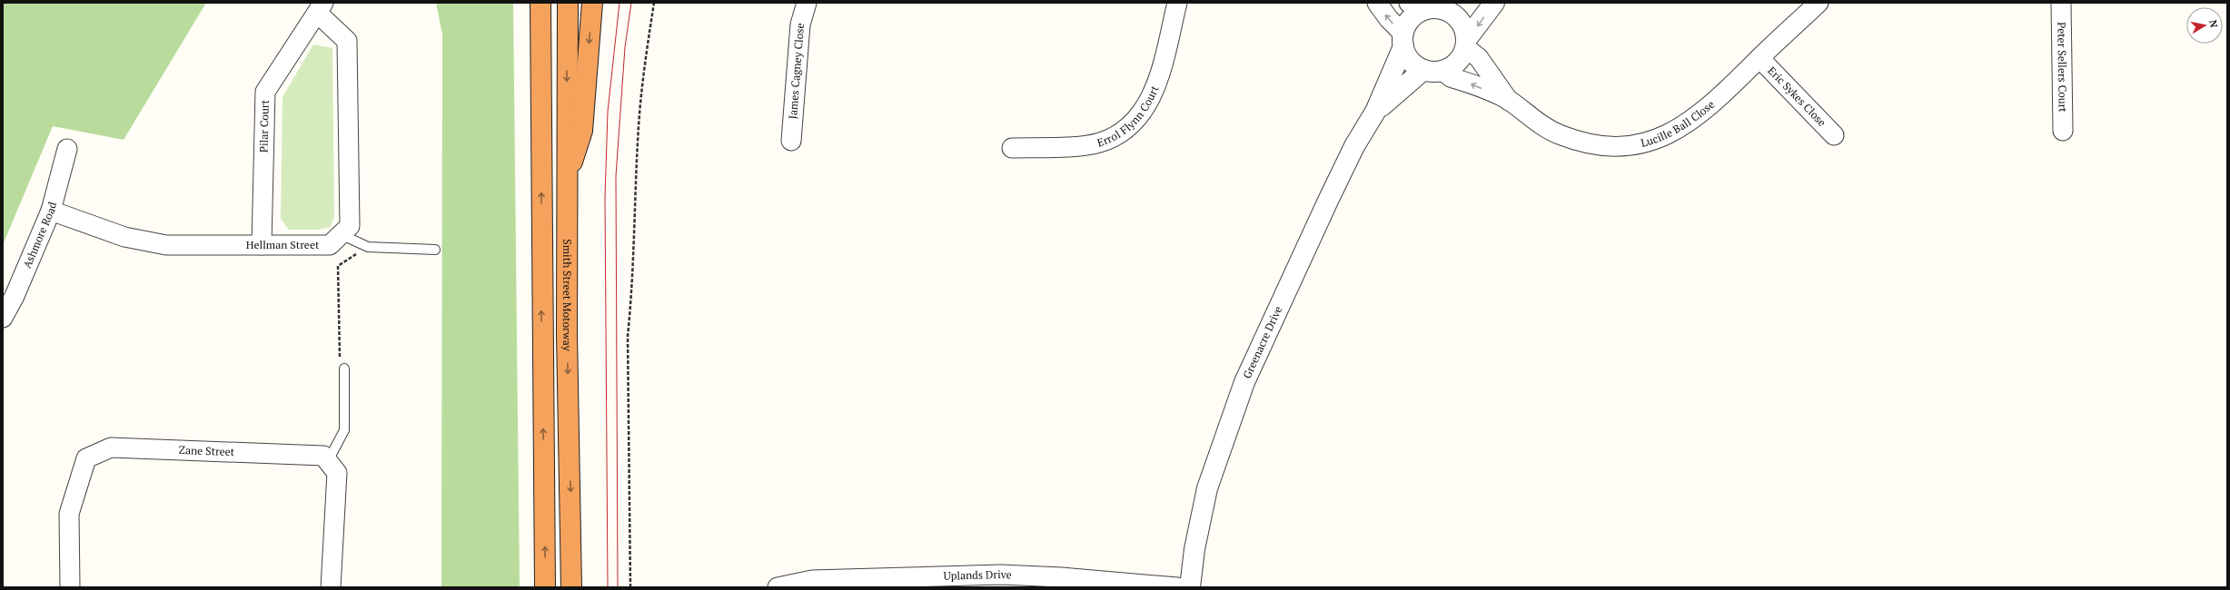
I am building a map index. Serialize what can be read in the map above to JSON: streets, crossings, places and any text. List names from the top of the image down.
{
  "streets": {
    "highway": ["Smith Street Motorway"],
    "street": [
      "Peter Sellers Court",
      "James Cagney Close",
      "Eric Sykes Close",
      "Errol Flynn Court",
      "Lucille Ball Close",
      "Pilar Court",
      "Ashmore Road",
      "Hellman Street",
      "Greenacre Drive",
      "Zane Street",
      "Uplands Drive"
    ]
  },
  "crossings": [
    ["Eric Sykes Close", "Lucille Ball Close"],
    ["Lucille Ball Close", "Greenacre Drive"],
    ["Pilar Court", "Hellman Street"],
    ["Ashmore Road", "Hellman Street"]
  ],
  "north": "right"
}
